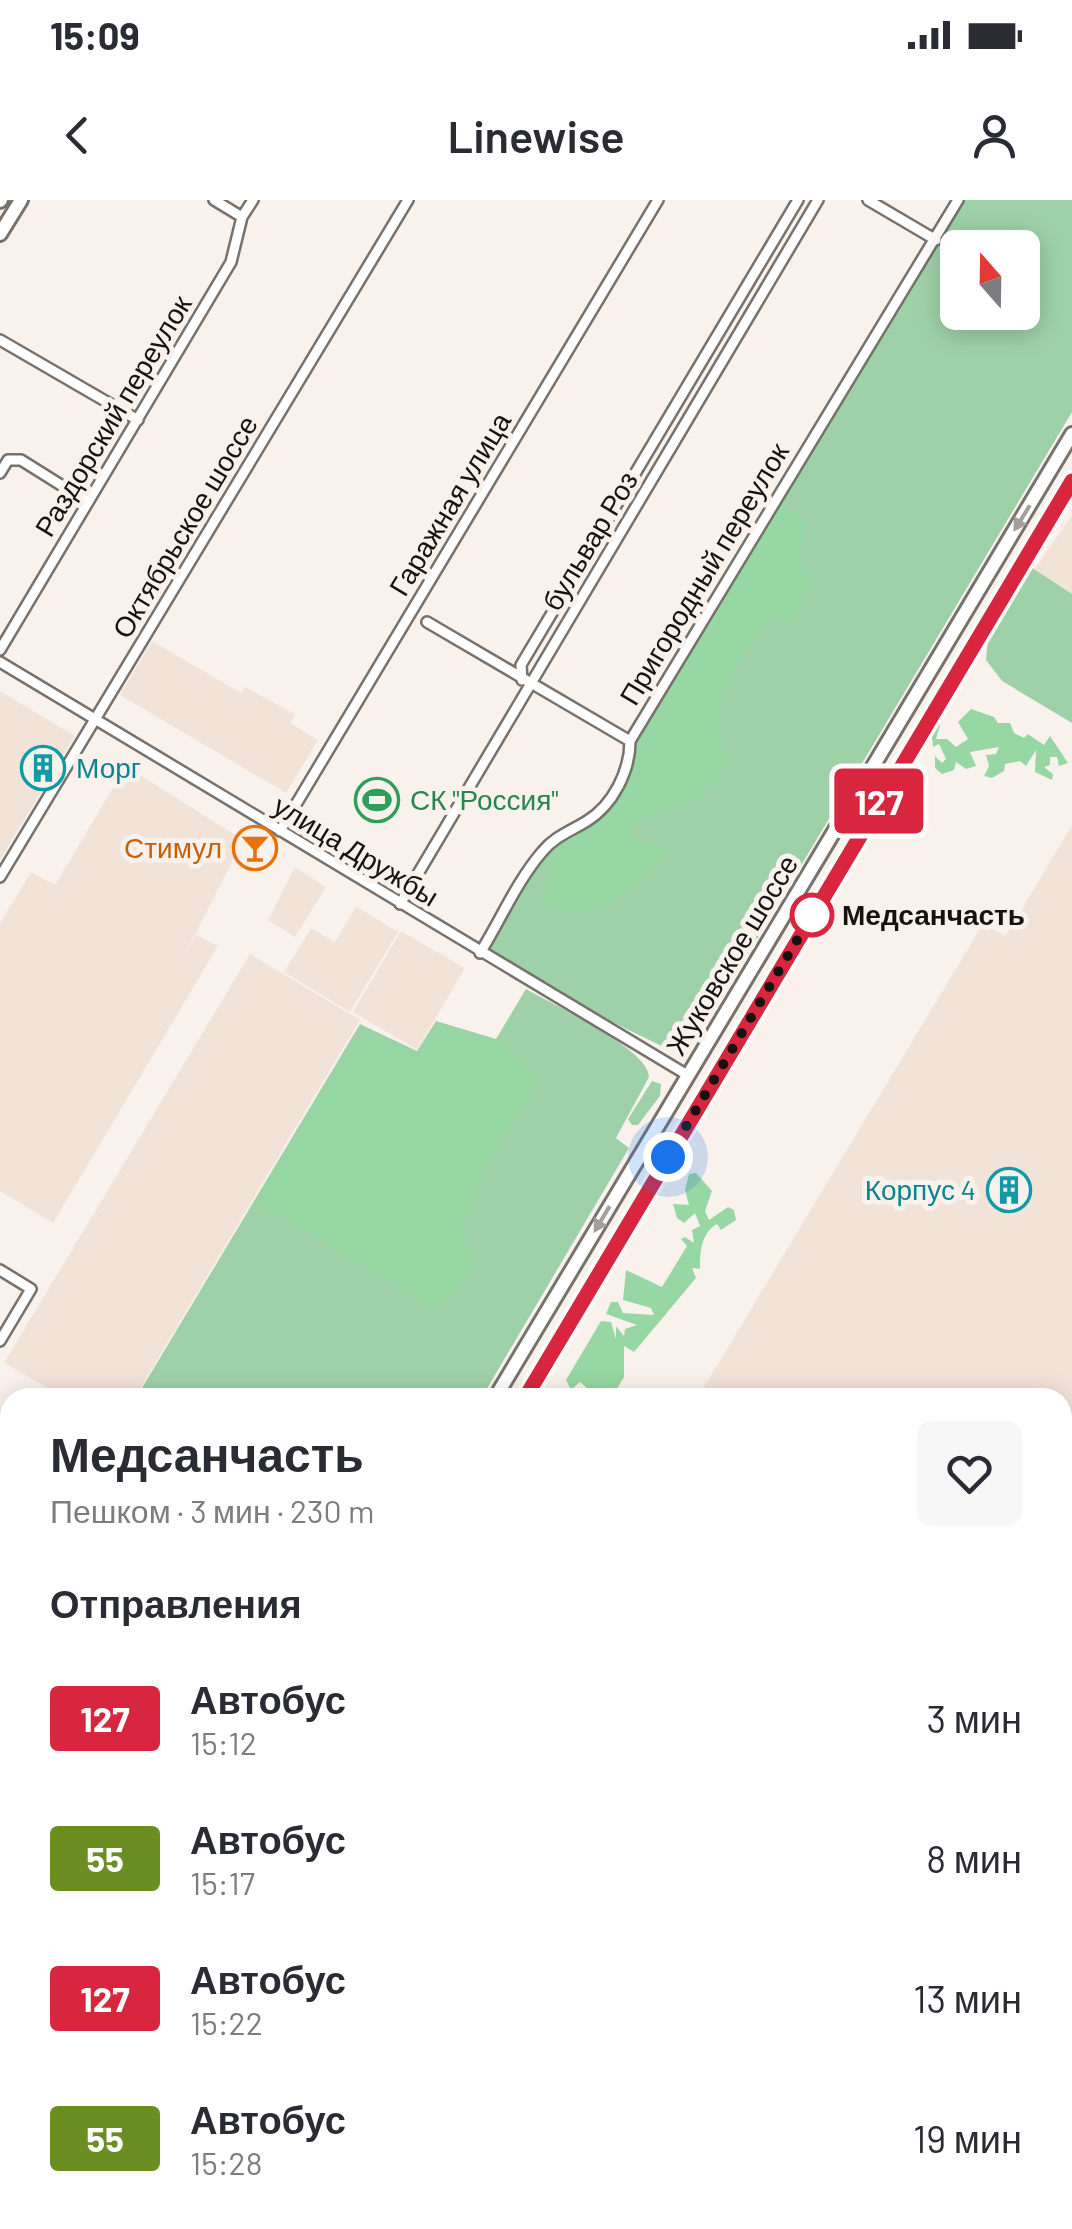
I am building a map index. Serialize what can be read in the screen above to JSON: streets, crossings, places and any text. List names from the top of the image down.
{
  "streets": {
    "main road": ["Жуковское шоссе"],
    "street": [
      "Раздорский переулок",
      "Гаражная улица",
      "Октябрьское шоссе",
      "бульвар Роз",
      "Пригородный переулок",
      "улица Дружбы"
    ]
  },
  "crossings": [
    ["Гаражная улица", "улица Дружбы"],
    ["Октябрьское шоссе", "улица Дружбы"],
    ["бульвар Роз", "улица Дружбы"],
    ["Пригородный переулок", "улица Дружбы"],
    ["улица Дружбы", "Жуковское шоссе"]
  ],
  "places": {
    "building": ["Морг", "Корпус 4"],
    "sports": ["СК \"Россия\""],
    "bar": ["Стимул"],
    "other": ["Медсанчасть"]
  },
  "lines": ["bus line 127"],
  "north": "top",
  "page": {
    "status": "15:09",
    "header": "Linewise",
    "on_map": "127",
    "heading": [
      ["Медсанчасть", "Пешком · 3 мин · 230 m"],
      "Отправления"
    ],
    "list": [
      {
        "mark": "127",
        "name": "Автобус",
        "note": "15:12",
        "value": "3 мин"
      },
      {
        "mark": "55",
        "name": "Автобус",
        "note": "15:17",
        "value": "8 мин"
      },
      {
        "mark": "127",
        "name": "Автобус",
        "note": "15:22",
        "value": "13 мин"
      },
      {
        "mark": "55",
        "name": "Автобус",
        "note": "15:28",
        "value": "19 мин"
      }
    ]
  }
}
